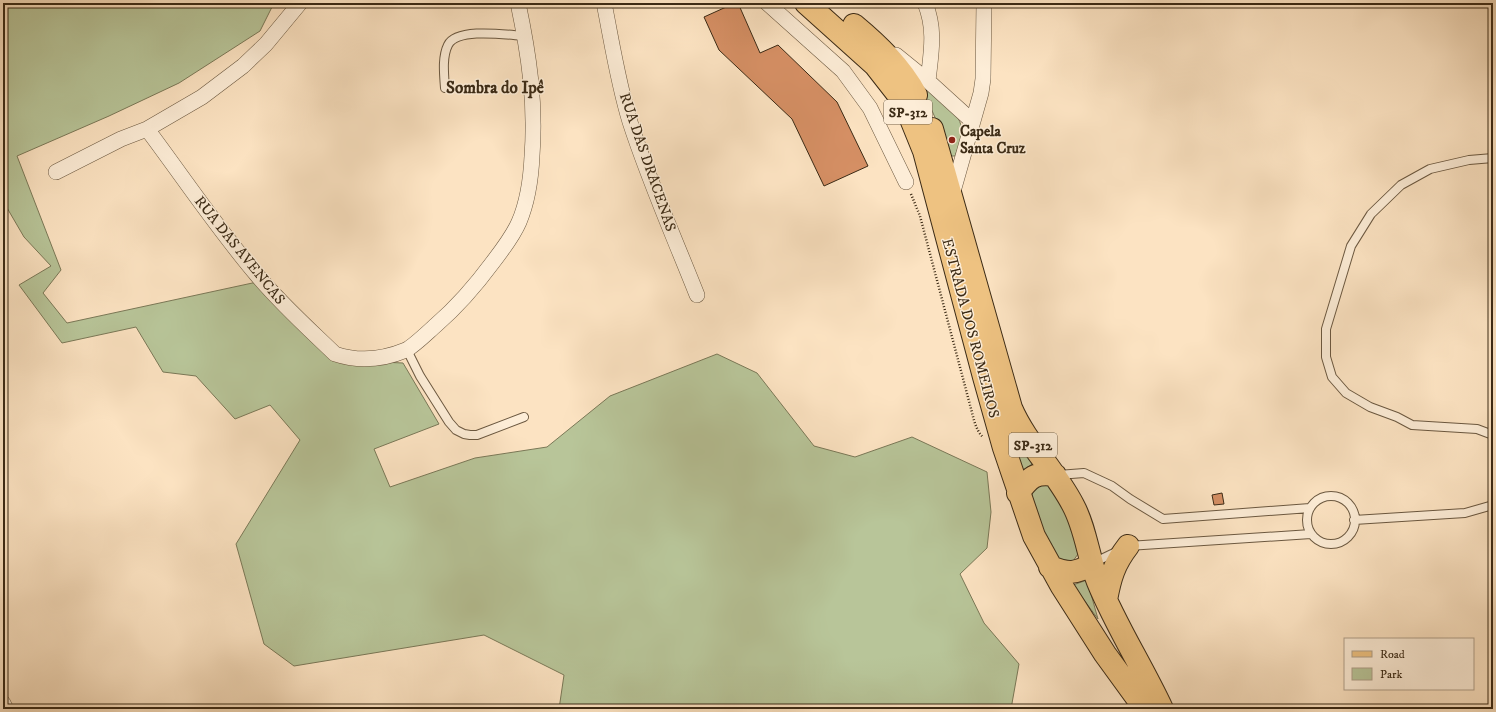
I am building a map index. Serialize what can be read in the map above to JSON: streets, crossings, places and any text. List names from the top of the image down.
{
  "streets": {
    "main road": ["SP-312", "ESTRADA DOS ROMEIROS"],
    "street": ["RUA DAS DRACENAS", "RUA DAS AVENCAS"]
  },
  "districts": ["Sombra do Ipê"],
  "places": ["Capela Santa Cruz"],
  "legend": ["Road", "Park"]
}
